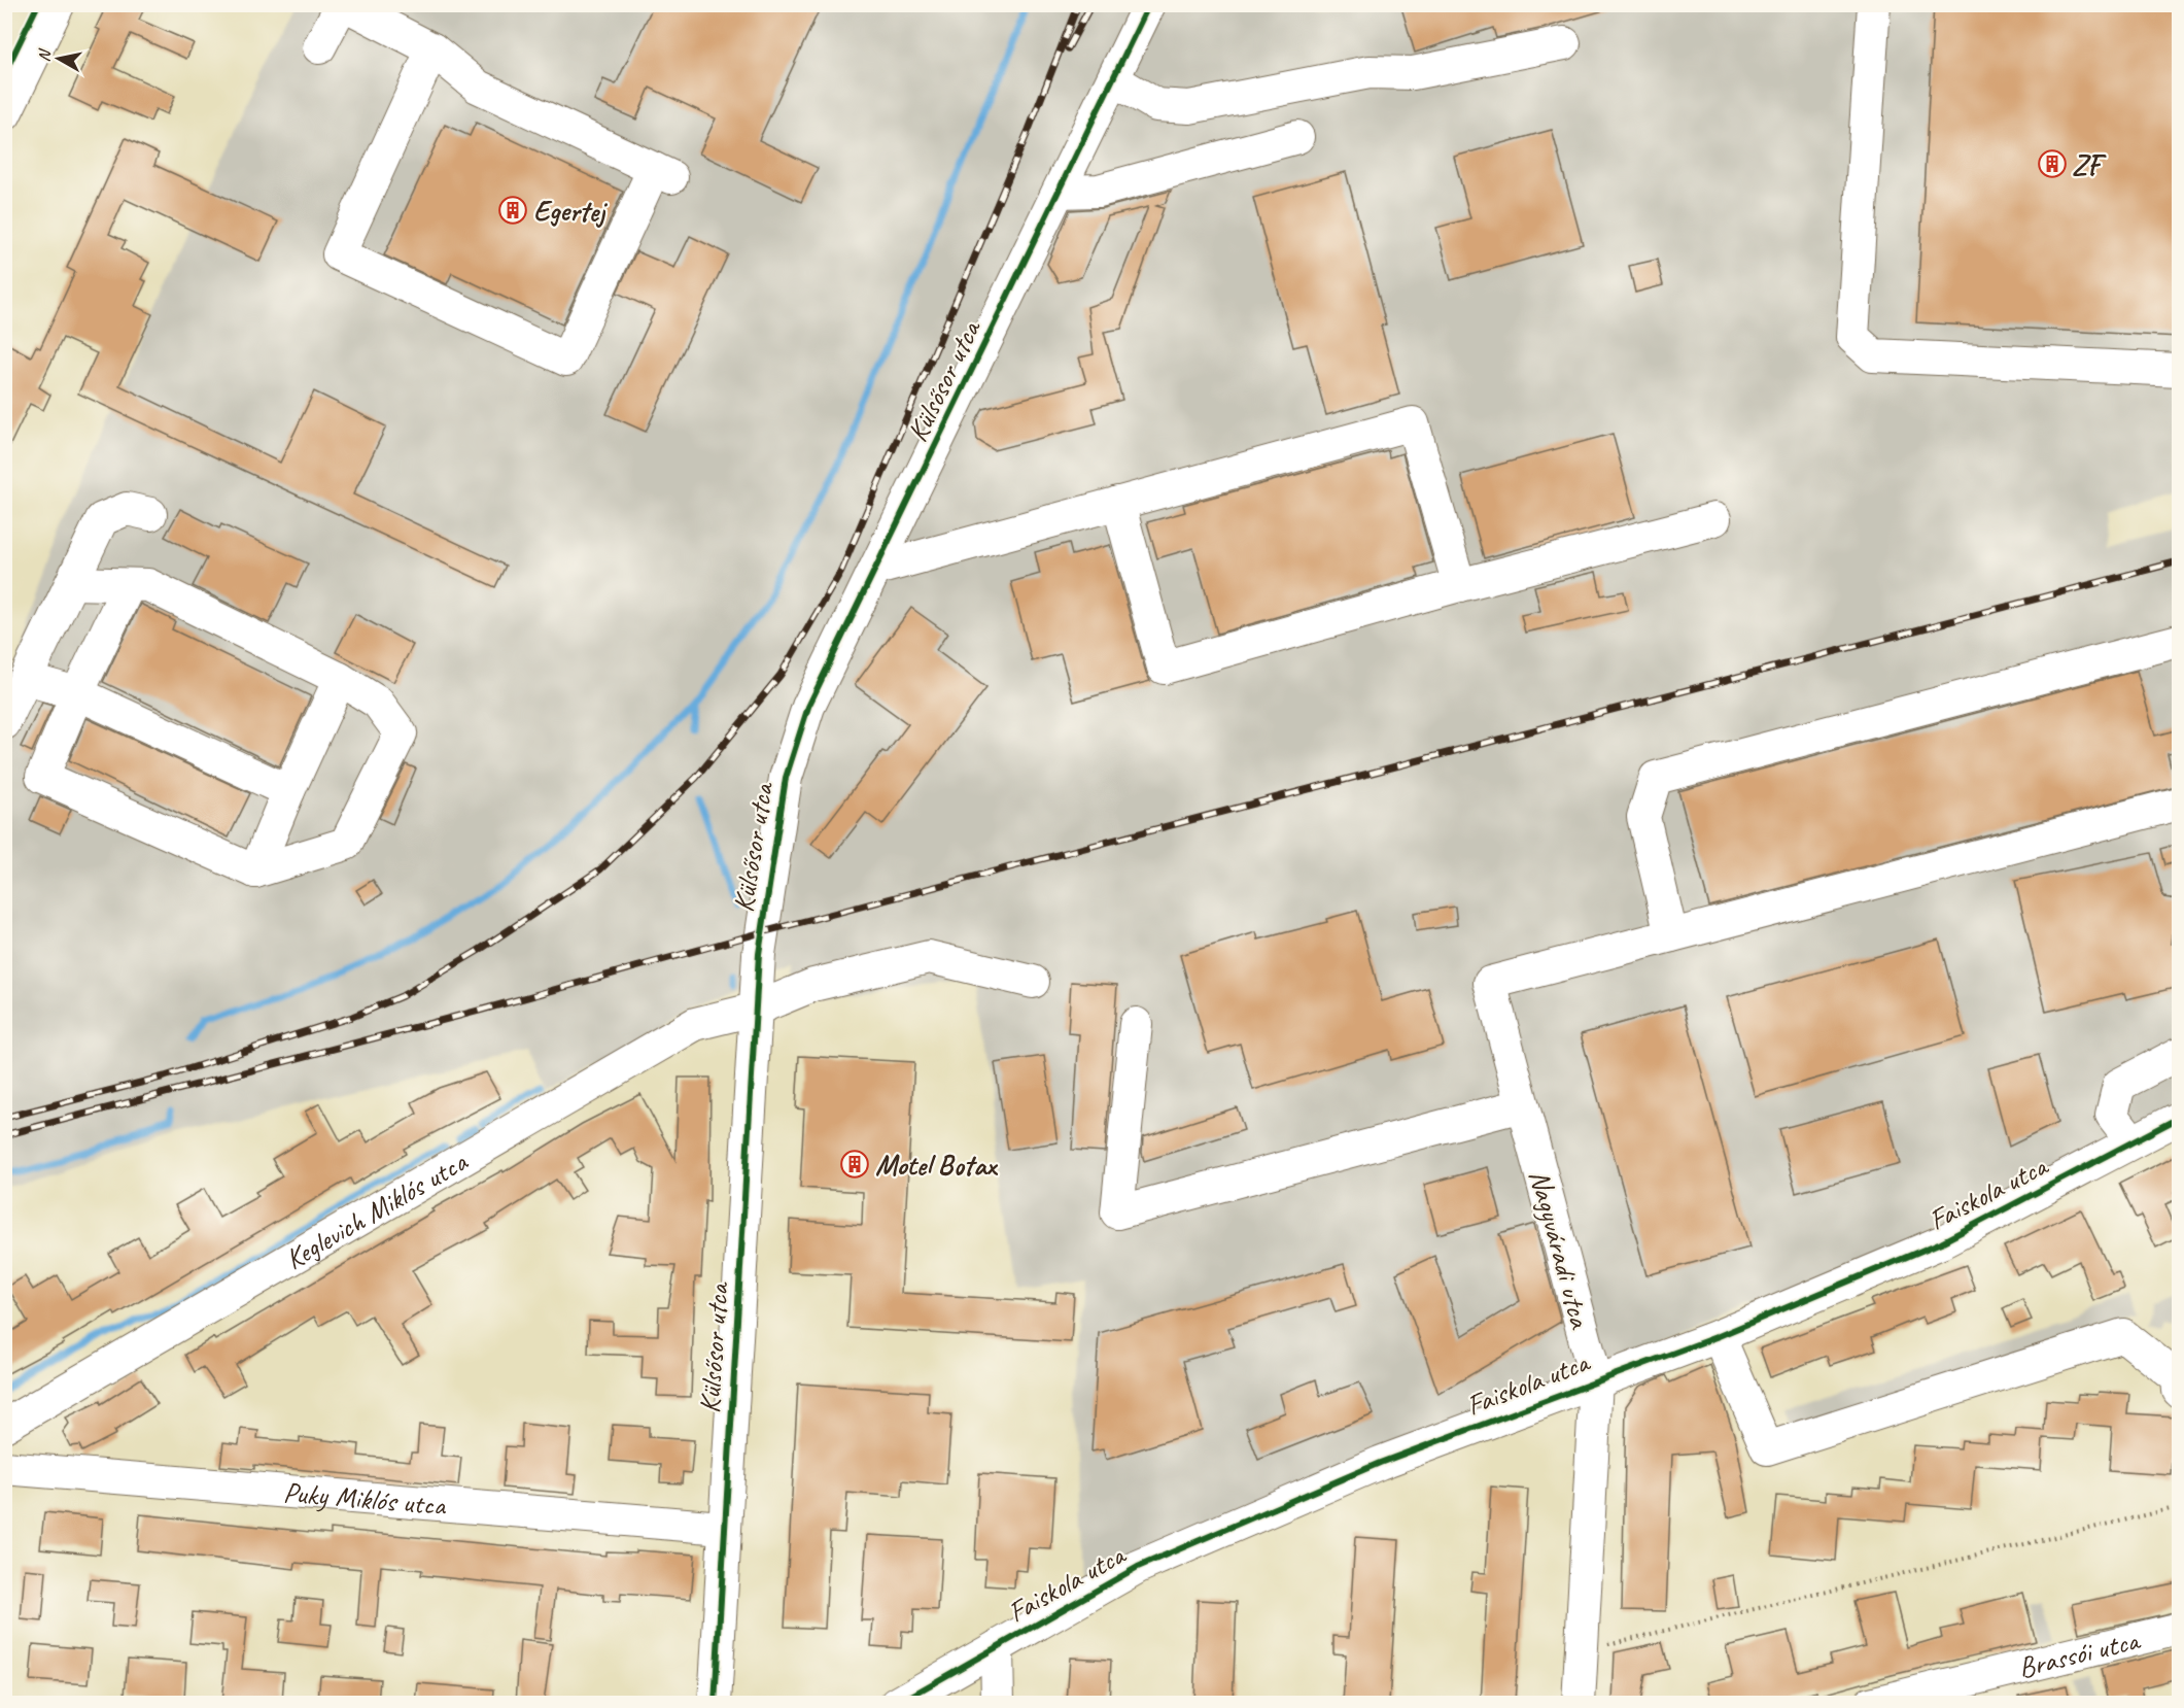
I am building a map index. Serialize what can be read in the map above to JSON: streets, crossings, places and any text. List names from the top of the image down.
{
  "streets": {
    "street": [
      "Külsősor utca",
      "Faiskola utca",
      "Keglevich Miklós utca",
      "Nagyváradi utca",
      "Puky Miklós utca",
      "Brassói utca"
    ]
  },
  "crossings": [
    ["Külsősor utca", "Keglevich Miklós utca"],
    ["Külsősor utca", "Puky Miklós utca"],
    ["Faiskola utca", "Nagyváradi utca"]
  ],
  "places": {
    "building": ["ZF", "Egertej", "Motel Botax"]
  },
  "north": "left"
}
